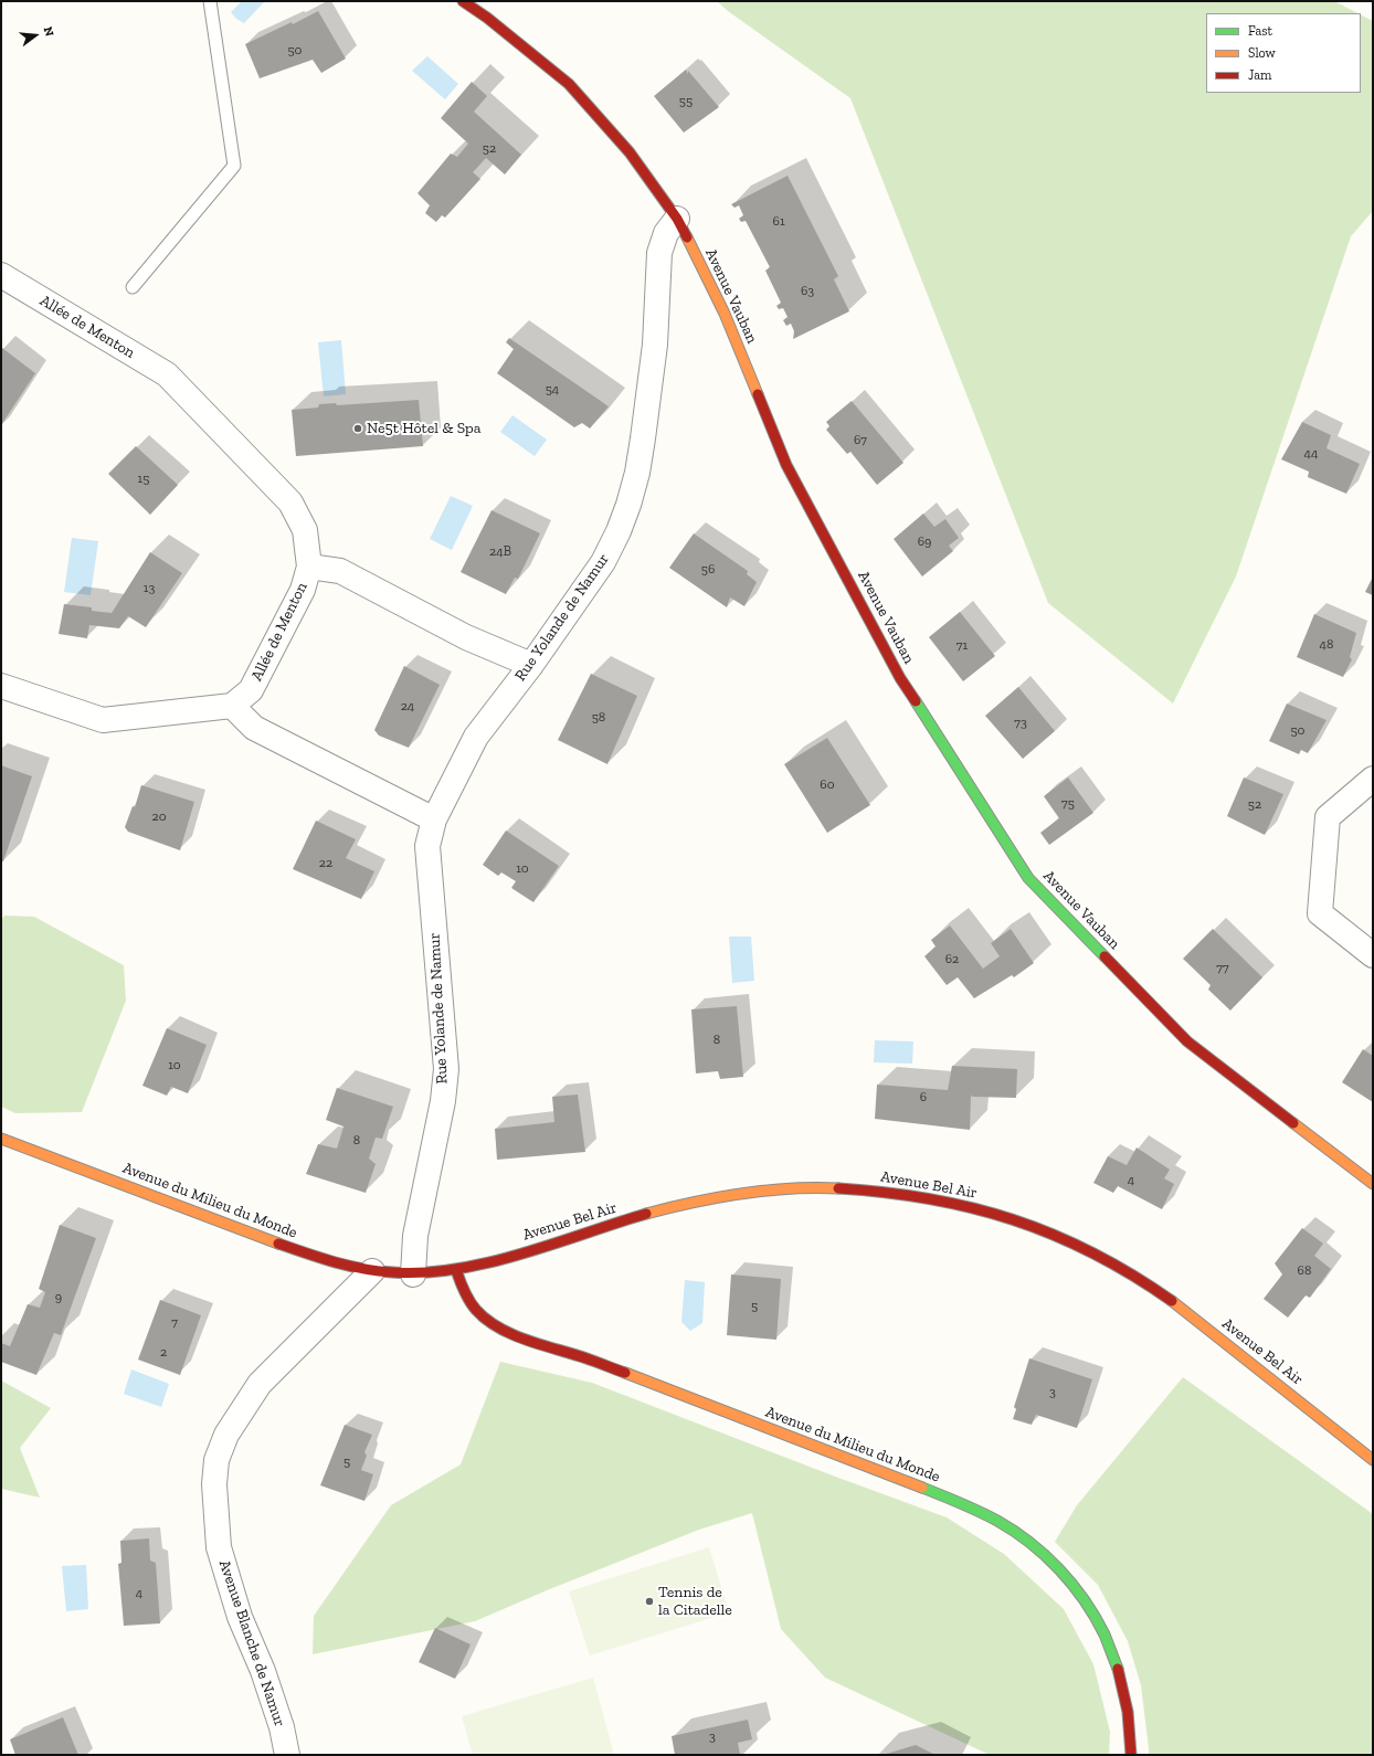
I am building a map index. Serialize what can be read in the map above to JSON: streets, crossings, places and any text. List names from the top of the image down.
{
  "streets": {
    "street": [
      "Avenue Vauban",
      "Allée de Menton",
      "Rue Yolande de Namur",
      "Avenue Bel Air",
      "Avenue du Milieu du Monde",
      "Avenue Blanche de Namur"
    ]
  },
  "crossings": [
    ["Avenue Vauban", "Rue Yolande de Namur"],
    ["Rue Yolande de Namur", "Avenue Bel Air"],
    ["Rue Yolande de Namur", "Avenue du Milieu du Monde"],
    ["Avenue Bel Air", "Avenue du Milieu du Monde"],
    ["Avenue du Milieu du Monde", "Avenue Blanche de Namur"]
  ],
  "places": ["Ne5t Hôtel & Spa", "Tennis de la Citadelle"],
  "house_numbers": [
    "50",
    "55",
    "52",
    "61",
    "63",
    "54",
    "67",
    "44",
    "15",
    "69",
    "24B",
    "56",
    "13",
    "48",
    "71",
    "24",
    "58",
    "73",
    "50",
    "60",
    "75",
    "52",
    "20",
    "22",
    "10",
    "62",
    "77",
    "8",
    "10",
    "6",
    "8",
    "4",
    "68",
    "9",
    "5",
    "7",
    "2",
    "3",
    "5",
    "4",
    "3"
  ],
  "legend": ["Fast", "Slow", "Jam"],
  "north": "right"
}
